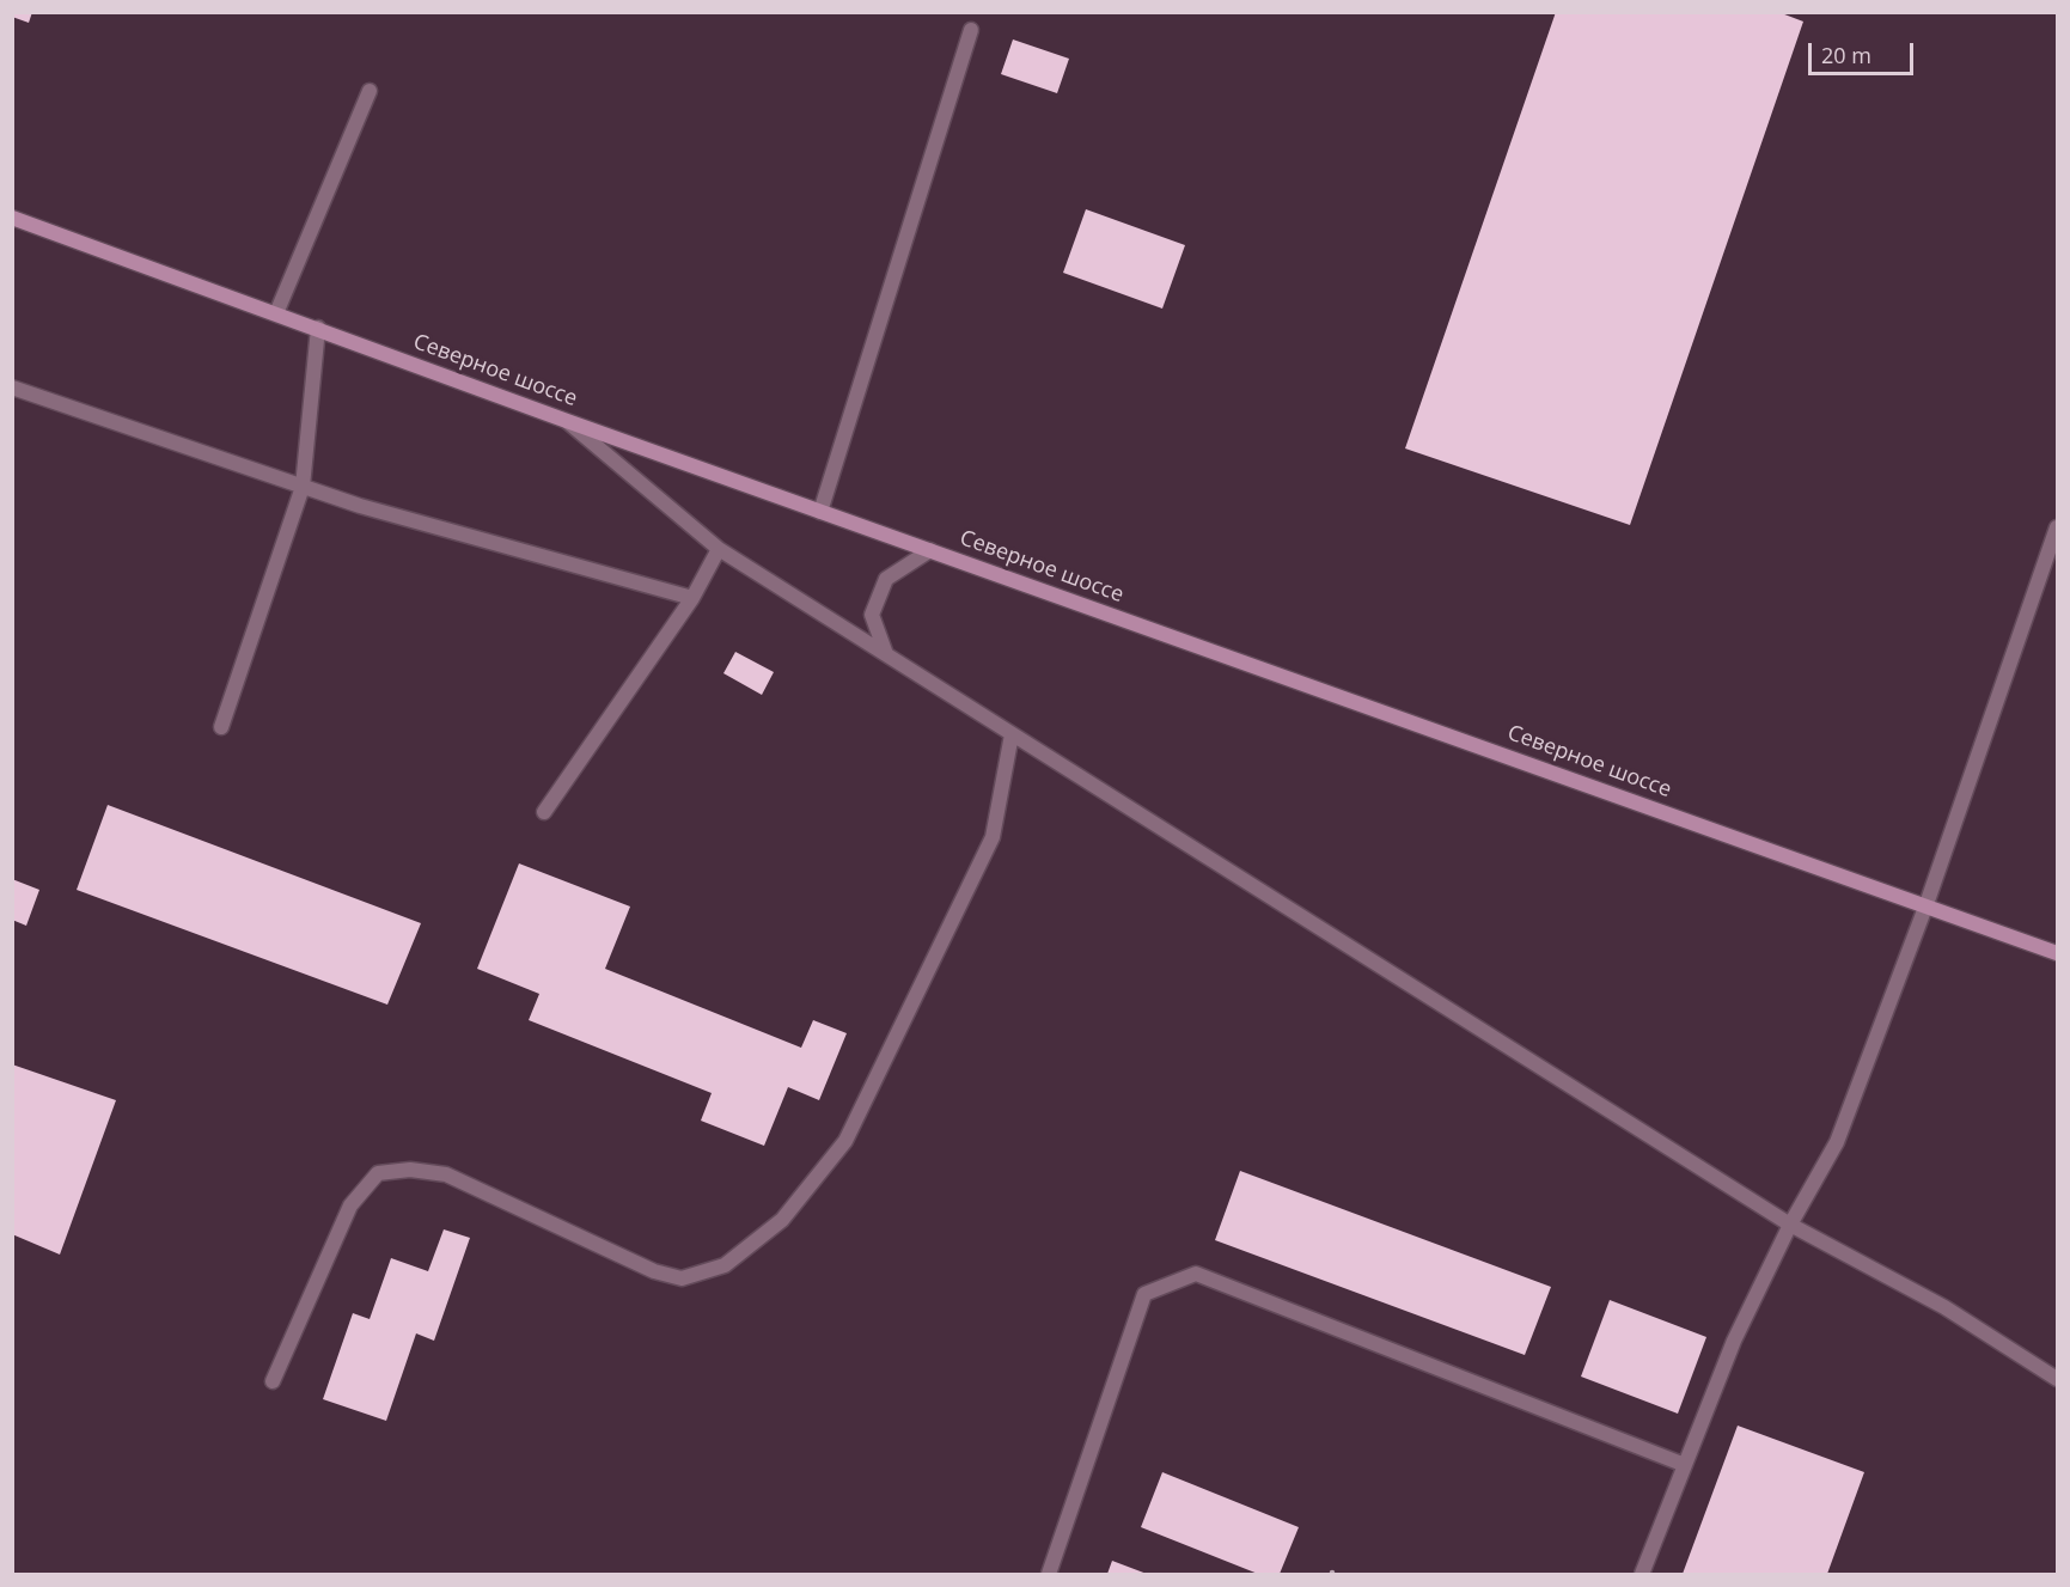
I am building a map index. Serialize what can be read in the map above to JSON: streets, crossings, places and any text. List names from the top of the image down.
{
  "streets": {
    "main road": ["Северное шоссе"]
  },
  "scale_bar": "20 m"
}
